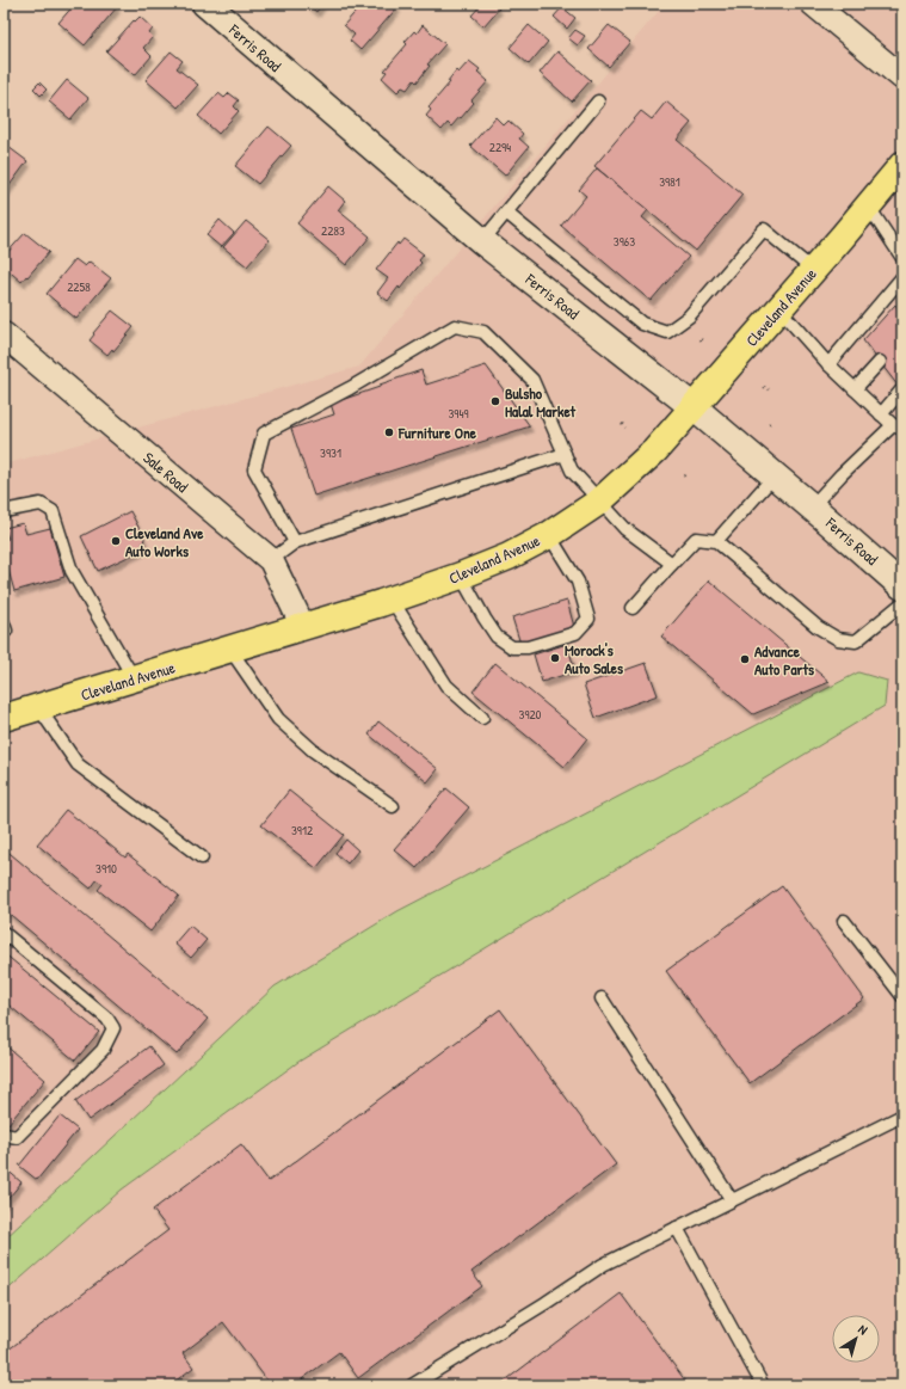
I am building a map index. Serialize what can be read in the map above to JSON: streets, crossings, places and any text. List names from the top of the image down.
{
  "streets": {
    "main road": ["Ferris Road", "Cleveland Avenue"],
    "street": ["Sale Road"]
  },
  "crossings": [
    ["Ferris Road", "Cleveland Avenue"],
    ["Cleveland Avenue", "Sale Road"]
  ],
  "places": [
    "Bulsho Halal Market",
    "Furniture One",
    "Cleveland Ave Auto Works",
    "Morock's Auto Sales",
    "Advance Auto Parts"
  ],
  "house_numbers": [
    "2294",
    "3981",
    "2283",
    "3963",
    "2258",
    "3949",
    "3931",
    "3920",
    "3912",
    "3910"
  ],
  "north": "top right"
}
